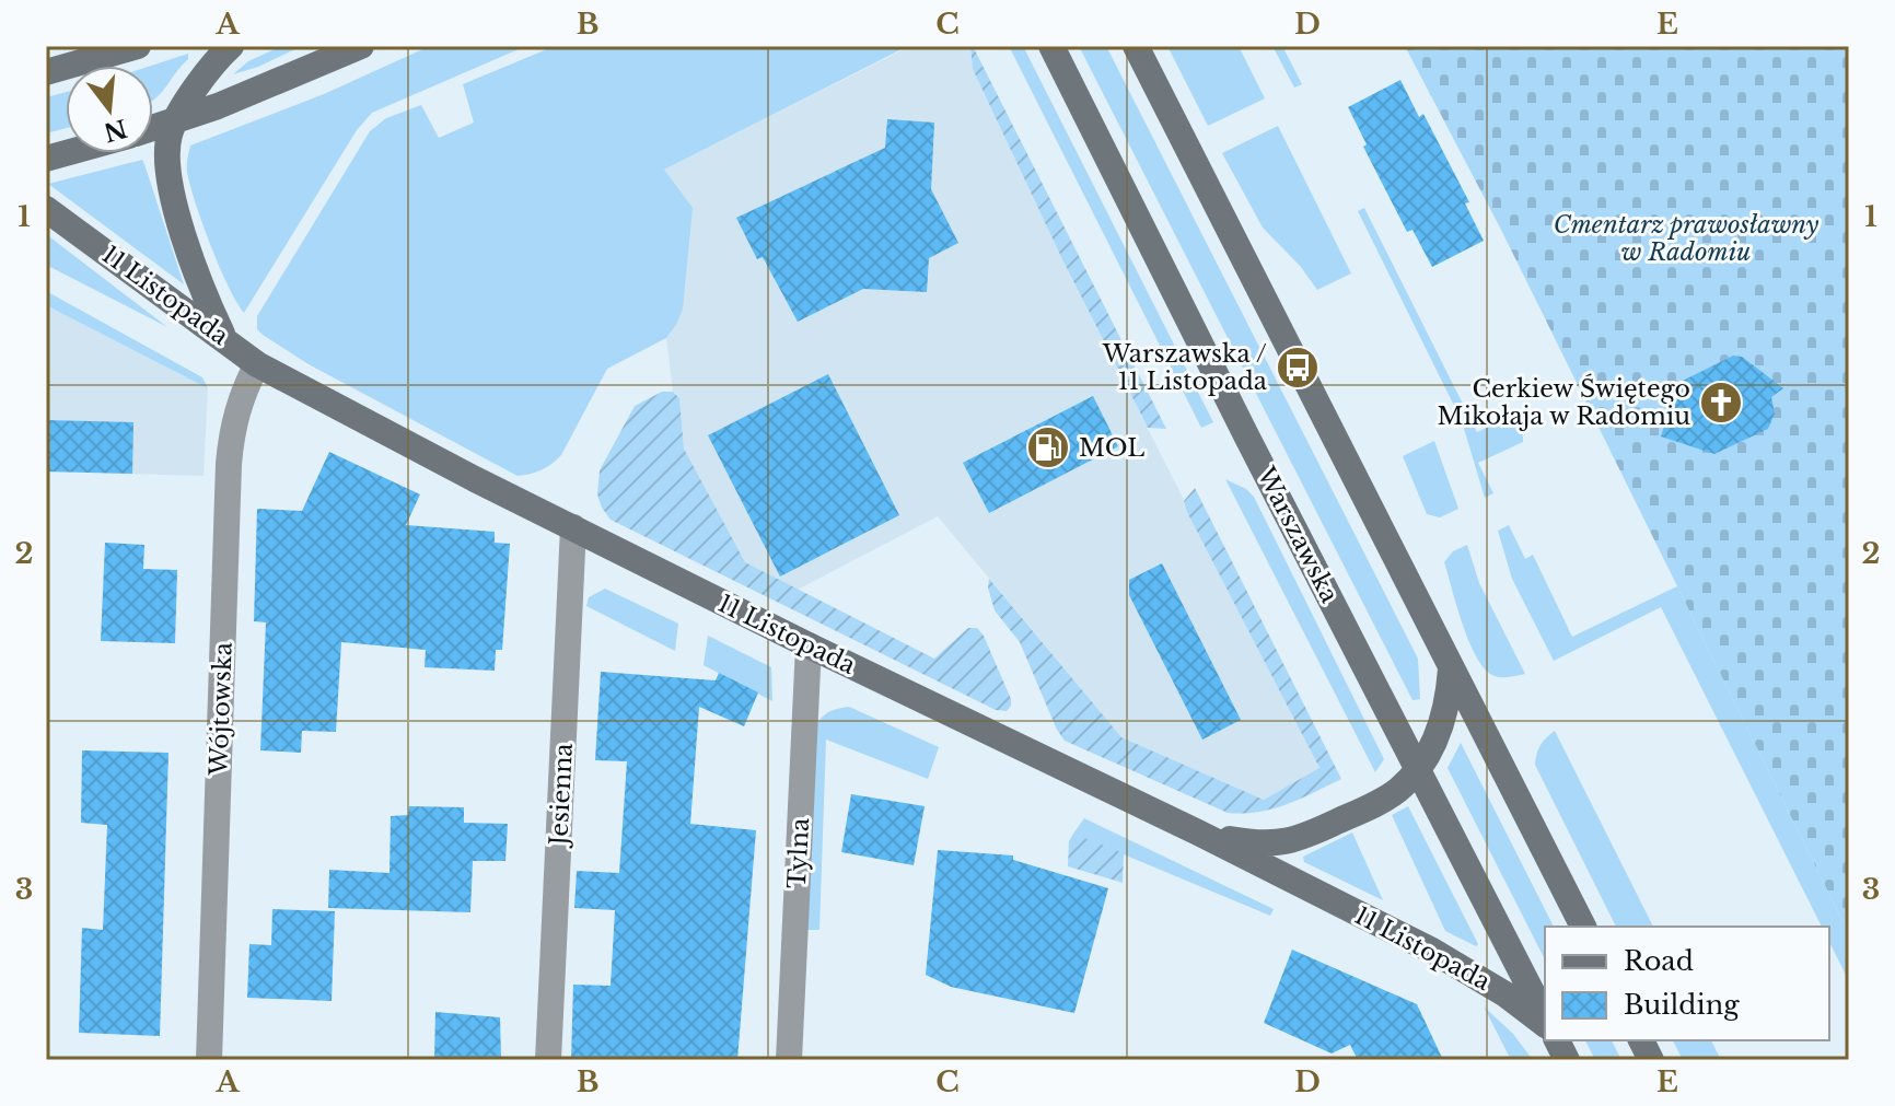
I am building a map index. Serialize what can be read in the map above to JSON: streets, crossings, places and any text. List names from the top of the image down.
{
  "streets": {
    "main road": ["11 Listopada", "Warszawska"],
    "street": ["Wójtowska", "Jesienna", "Tylna"]
  },
  "crossings": [
    ["11 Listopada", "Wójtowska"],
    ["11 Listopada", "Jesienna"],
    ["11 Listopada", "Tylna"]
  ],
  "parks": ["Cmentarz prawosławny w Radomiu"],
  "places": {
    "bus stop": ["Warszawska / 11 Listopada"],
    "church": ["Cerkiew Świętego Mikołaja w Radomiu"],
    "fuel station": ["MOL"]
  },
  "legend": ["Road", "Building"],
  "north": "bottom",
  "grid": {
    "columns": [
      "A",
      "B",
      "C",
      "D",
      "E"
    ],
    "rows": ["1", "2", "3"]
  }
}
